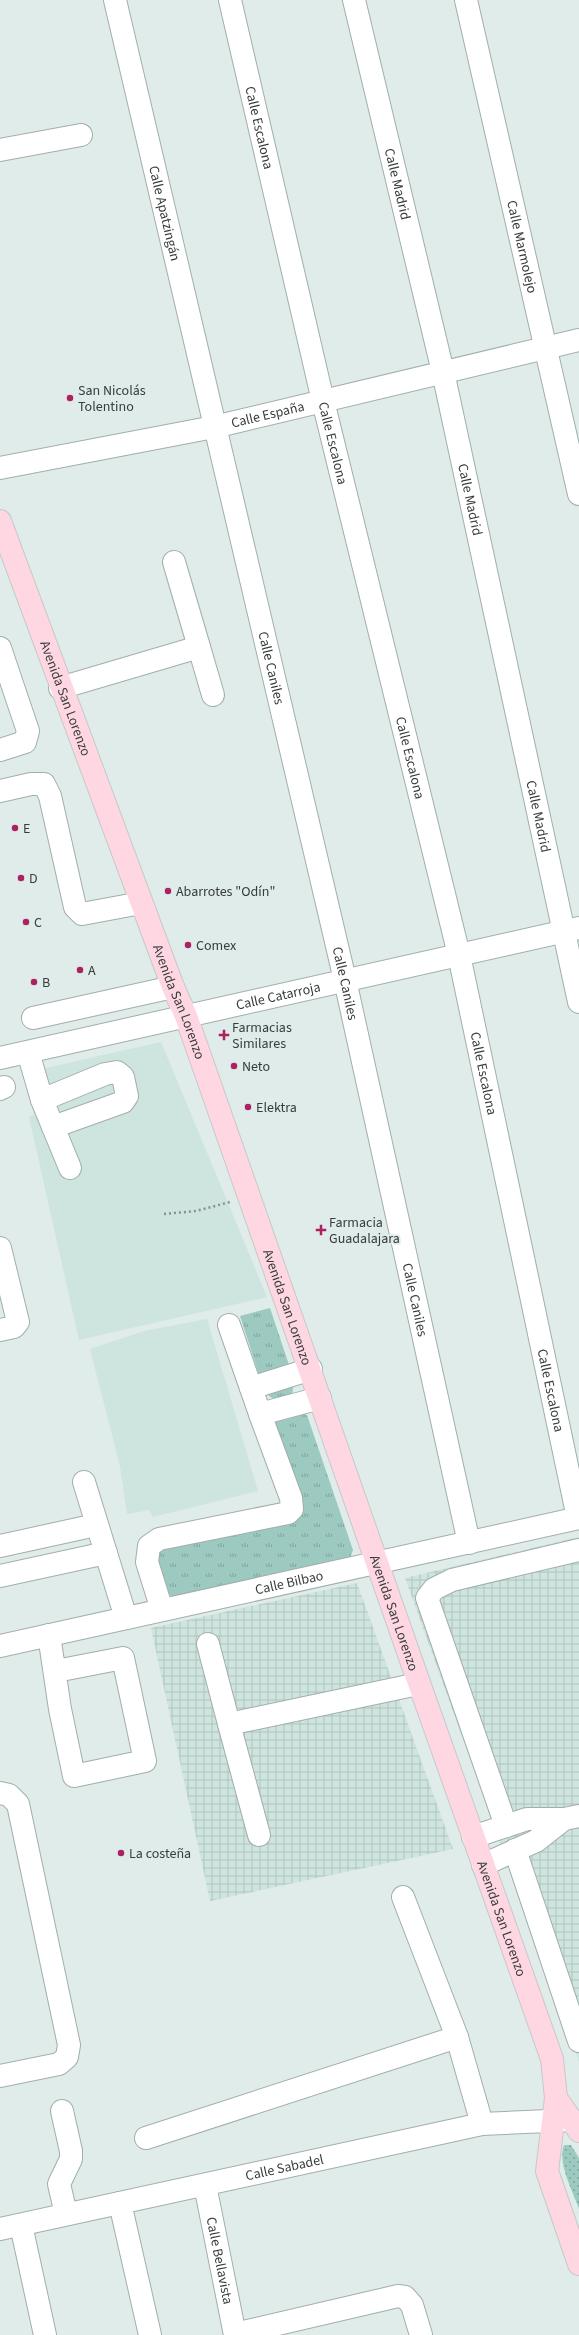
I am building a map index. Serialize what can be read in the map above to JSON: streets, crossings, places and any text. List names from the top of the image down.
{
  "streets": {
    "main road": ["Avenida San Lorenzo"],
    "street": [
      "Calle Escalona",
      "Calle Madrid",
      "Calle Apatzingán",
      "Calle Marmolejo",
      "Calle España",
      "Calle Caniles",
      "Calle Catarroja",
      "Calle Bilbao",
      "Calle Sabadel",
      "Calle Bellavista"
    ]
  },
  "crossings": [
    ["Calle Escalona", "Calle España"],
    ["Calle Escalona", "Calle Catarroja"],
    ["Calle Escalona", "Calle Bilbao"],
    ["Calle Madrid", "Calle España"],
    ["Calle Madrid", "Calle Catarroja"],
    ["Calle Apatzingán", "Calle España"],
    ["Calle Apatzingán", "Calle Caniles"],
    ["Calle Marmolejo", "Calle España"],
    ["Calle España", "Calle Caniles"],
    ["Calle Caniles", "Calle Catarroja"],
    ["Calle Caniles", "Calle Bilbao"],
    ["Avenida San Lorenzo", "Calle Catarroja"],
    ["Avenida San Lorenzo", "Calle Bilbao"],
    ["Avenida San Lorenzo", "Calle Sabadel"],
    ["Calle Sabadel", "Calle Bellavista"]
  ],
  "places": {
    "other": [
      "San Nicolás Tolentino",
      "E",
      "D",
      "Abarrotes \"Odín\"",
      "C",
      "Comex",
      "A",
      "B",
      "Neto",
      "Elektra",
      "La costeña"
    ],
    "health": ["Farmacias Similares", "Farmacia Guadalajara"]
  }
}
